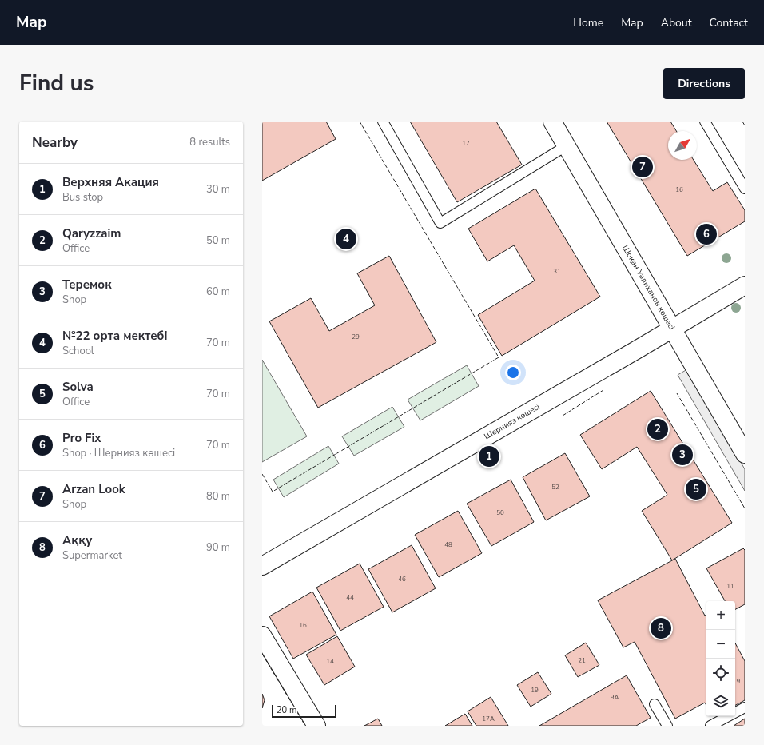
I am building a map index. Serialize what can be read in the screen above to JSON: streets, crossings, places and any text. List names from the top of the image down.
{
  "streets": {
    "street": ["Шоқан Уәлиханов көшесі", "Шернияз көшесі"]
  },
  "crossings": [
    ["Шоқан Уәлиханов көшесі", "Шернияз көшесі"]
  ],
  "house_numbers": [
    "17",
    "16",
    "31",
    "29",
    "52",
    "50",
    "48",
    "46",
    "11",
    "44",
    "16",
    "21",
    "14",
    "9",
    "19",
    "9А",
    "17А"
  ],
  "scale_bar": "20 m",
  "north": "top right",
  "page": {
    "header": "Map",
    "nav": [
      "Home",
      "Map",
      "About",
      "Contact"
    ],
    "title": "Find us",
    "buttons": "Directions",
    "heading": ["Nearby", "8 results"],
    "pins": [
      "7",
      "6",
      "4",
      "2",
      "3",
      "1",
      "5",
      "8"
    ],
    "list": [
      {
        "mark": "1",
        "name": "Верхняя Акация",
        "note": "Bus stop",
        "value": "30 m"
      },
      {
        "mark": "2",
        "name": "Qaryzzaim",
        "note": "Office",
        "value": "50 m"
      },
      {
        "mark": "3",
        "name": "Теремок",
        "note": "Shop",
        "value": "60 m"
      },
      {
        "mark": "4",
        "name": "№22 орта мектебі",
        "note": "School",
        "value": "70 m"
      },
      {
        "mark": "5",
        "name": "Solva",
        "note": "Office",
        "value": "70 m"
      },
      {
        "mark": "6",
        "name": "Pro Fix",
        "note": "Shop · Шернияз көшесі",
        "value": "70 m"
      },
      {
        "mark": "7",
        "name": "Arzan Look",
        "note": "Shop",
        "value": "80 m"
      },
      {
        "mark": "8",
        "name": "Аққу",
        "note": "Supermarket",
        "value": "90 m"
      }
    ],
    "map_buttons": ["+", "−"],
    "scale": "20 m"
  }
}
